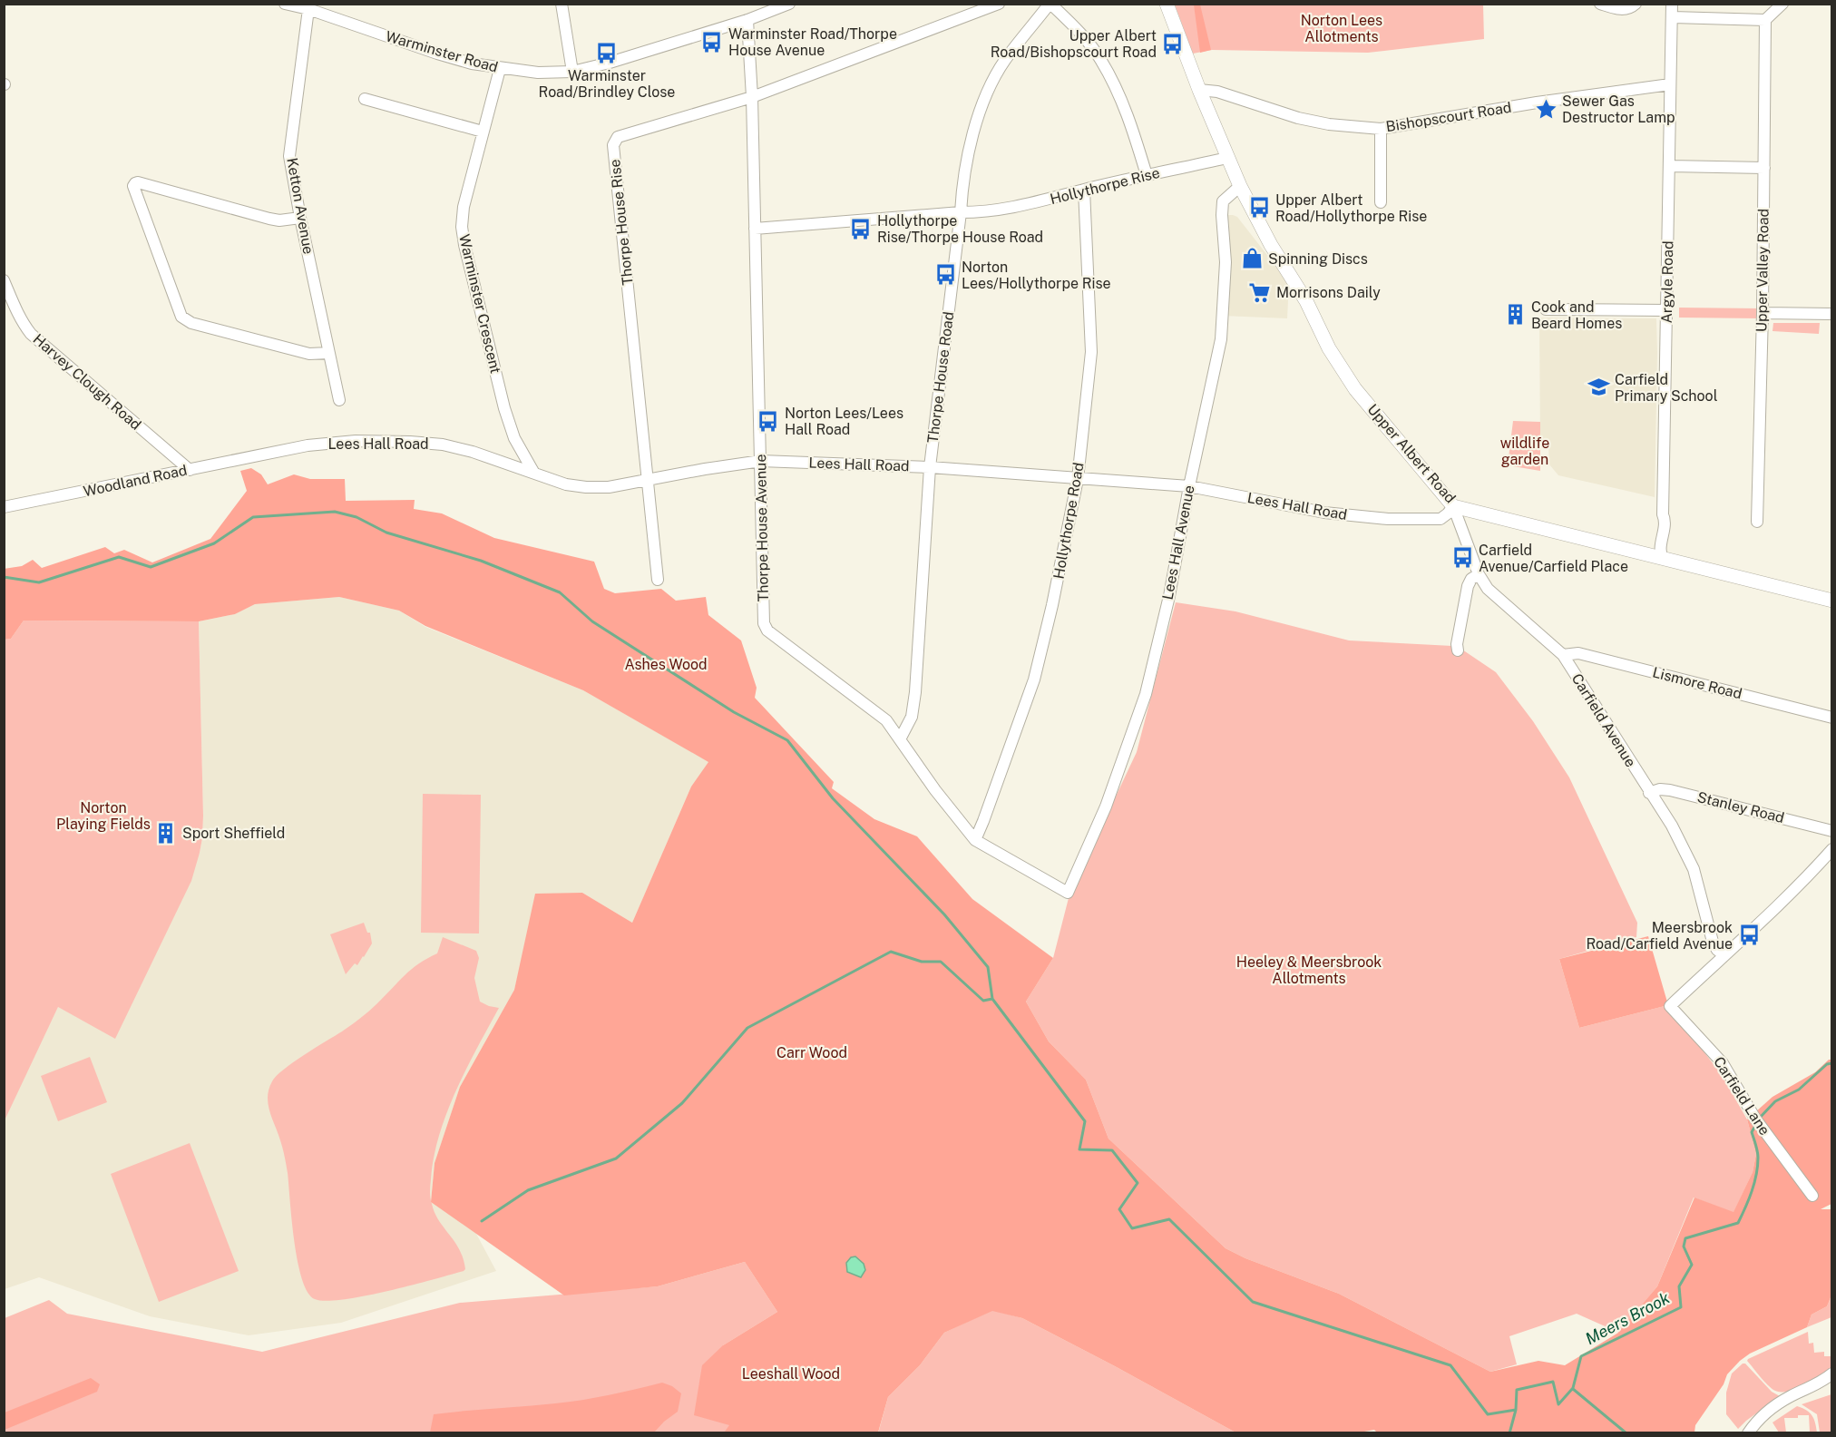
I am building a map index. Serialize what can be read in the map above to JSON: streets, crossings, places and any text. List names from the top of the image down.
{
  "streets": {
    "street": [
      "Warminster Road",
      "Bishopscourt Road",
      "Hollythorpe Rise",
      "Ketton Avenue",
      "Thorpe House Rise",
      "Upper Valley Road",
      "Argyle Road",
      "Warminster Crescent",
      "Thorpe House Road",
      "Harvey Clough Road",
      "Lees Hall Road",
      "Upper Albert Road",
      "Woodland Road",
      "Hollythorpe Road",
      "Thorpe House Avenue",
      "Lees Hall Avenue",
      "Lismore Road",
      "Carfield Avenue",
      "Stanley Road",
      "Carfield Lane"
    ]
  },
  "crossings": [
    ["Warminster Road", "Ketton Avenue"],
    ["Warminster Road", "Warminster Crescent"],
    ["Warminster Road", "Thorpe House Avenue"],
    ["Bishopscourt Road", "Argyle Road"],
    ["Bishopscourt Road", "Upper Albert Road"],
    ["Hollythorpe Rise", "Thorpe House Road"],
    ["Hollythorpe Rise", "Upper Albert Road"],
    ["Hollythorpe Rise", "Hollythorpe Road"],
    ["Hollythorpe Rise", "Thorpe House Avenue"],
    ["Thorpe House Rise", "Lees Hall Road"],
    ["Thorpe House Rise", "Thorpe House Avenue"],
    ["Argyle Road", "Upper Albert Road"],
    ["Warminster Crescent", "Lees Hall Road"],
    ["Thorpe House Road", "Lees Hall Road"],
    ["Thorpe House Road", "Thorpe House Avenue"],
    ["Harvey Clough Road", "Woodland Road"],
    ["Lees Hall Road", "Upper Albert Road"],
    ["Lees Hall Road", "Woodland Road"],
    ["Lees Hall Road", "Hollythorpe Road"],
    ["Lees Hall Road", "Thorpe House Avenue"],
    ["Lees Hall Road", "Lees Hall Avenue"],
    ["Lees Hall Road", "Carfield Avenue"],
    ["Upper Albert Road", "Lees Hall Avenue"],
    ["Upper Albert Road", "Carfield Avenue"],
    ["Hollythorpe Road", "Thorpe House Avenue"],
    ["Thorpe House Avenue", "Lees Hall Avenue"],
    ["Lismore Road", "Carfield Avenue"],
    ["Carfield Avenue", "Stanley Road"],
    ["Carfield Avenue", "Carfield Lane"]
  ],
  "water": ["Meers Brook"],
  "parks": [
    "Norton Lees Allotments",
    "wildlife garden",
    "Ashes Wood",
    "Norton Playing Fields",
    "Heeley & Meersbrook Allotments",
    "Carr Wood",
    "Leeshall Wood"
  ],
  "places": {
    "bus stop": [
      "Warminster Road/Thorpe House Avenue",
      "Upper Albert Road/Bishopscourt Road",
      "Warminster Road/Brindley Close",
      "Upper Albert Road/Hollythorpe Rise",
      "Hollythorpe Rise/Thorpe House Road",
      "Norton Lees/Hollythorpe Rise",
      "Norton Lees/Lees Hall Road",
      "Carfield Avenue/Carfield Place",
      "Meersbrook Road/Carfield Avenue"
    ],
    "place": ["Sewer Gas Destructor Lamp"],
    "shop": ["Spinning Discs"],
    "supermarket": ["Morrisons Daily"],
    "building": ["Cook and Beard Homes", "Sport Sheffield"],
    "school or university": ["Carfield Primary School"]
  }
}
